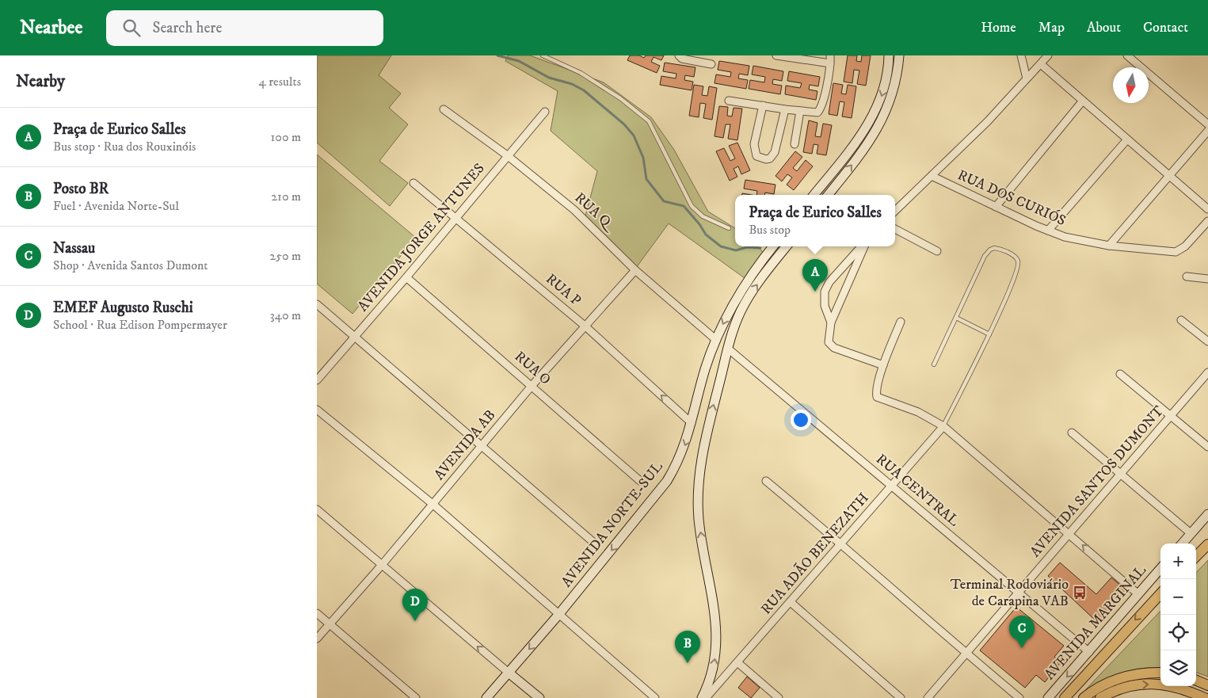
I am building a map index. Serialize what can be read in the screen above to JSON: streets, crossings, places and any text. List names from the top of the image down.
{
  "streets": {
    "main road": ["AVENIDA NORTE-SUL", "AVENIDA MARGINAL"],
    "street": [
      "RUA DOS CURIÓS",
      "RUA Q",
      "AVENIDA JORGE ANTUNES",
      "RUA P",
      "RUA O",
      "AVENIDA AB",
      "AVENIDA SANTOS DUMONT",
      "RUA CENTRAL",
      "RUA ADÃO BENEZATH"
    ]
  },
  "crossings": [
    ["RUA Q", "AVENIDA JORGE ANTUNES"],
    ["RUA Q", "AVENIDA AB"],
    ["RUA Q", "AVENIDA NORTE-SUL"],
    ["AVENIDA JORGE ANTUNES", "RUA P"],
    ["AVENIDA JORGE ANTUNES", "RUA O"],
    ["RUA P", "AVENIDA AB"],
    ["RUA P", "AVENIDA NORTE-SUL"],
    ["RUA O", "AVENIDA AB"],
    ["AVENIDA SANTOS DUMONT", "RUA CENTRAL"],
    ["RUA CENTRAL", "RUA ADÃO BENEZATH"],
    ["RUA CENTRAL", "AVENIDA MARGINAL"]
  ],
  "one_way": ["RUA P", "AVENIDA NORTE-SUL"],
  "places": {
    "bus stop": ["Terminal Rodoviário de Carapina VAB"]
  },
  "north": "bottom",
  "page": {
    "header": "Nearbee",
    "search": "Search here",
    "nav": [
      "Home",
      "Map",
      "About",
      "Contact"
    ],
    "heading": ["Nearby", "4 results"],
    "list": [
      {
        "mark": "A",
        "name": "Praça de Eurico Salles",
        "note": "Bus stop · Rua dos Rouxinóis",
        "value": "100 m"
      },
      {
        "mark": "B",
        "name": "Posto BR",
        "note": "Fuel · Avenida Norte-Sul",
        "value": "210 m"
      },
      {
        "mark": "C",
        "name": "Nassau",
        "note": "Shop · Avenida Santos Dumont",
        "value": "250 m"
      },
      {
        "mark": "D",
        "name": "EMEF Augusto Ruschi",
        "note": "School · Rua Edison Pompermayer",
        "value": "340 m"
      }
    ],
    "popup": ["Praça de Eurico Salles", "Bus stop"],
    "pins": [
      "A",
      "D",
      "C",
      "B"
    ],
    "map_buttons": ["+", "−"]
  }
}
